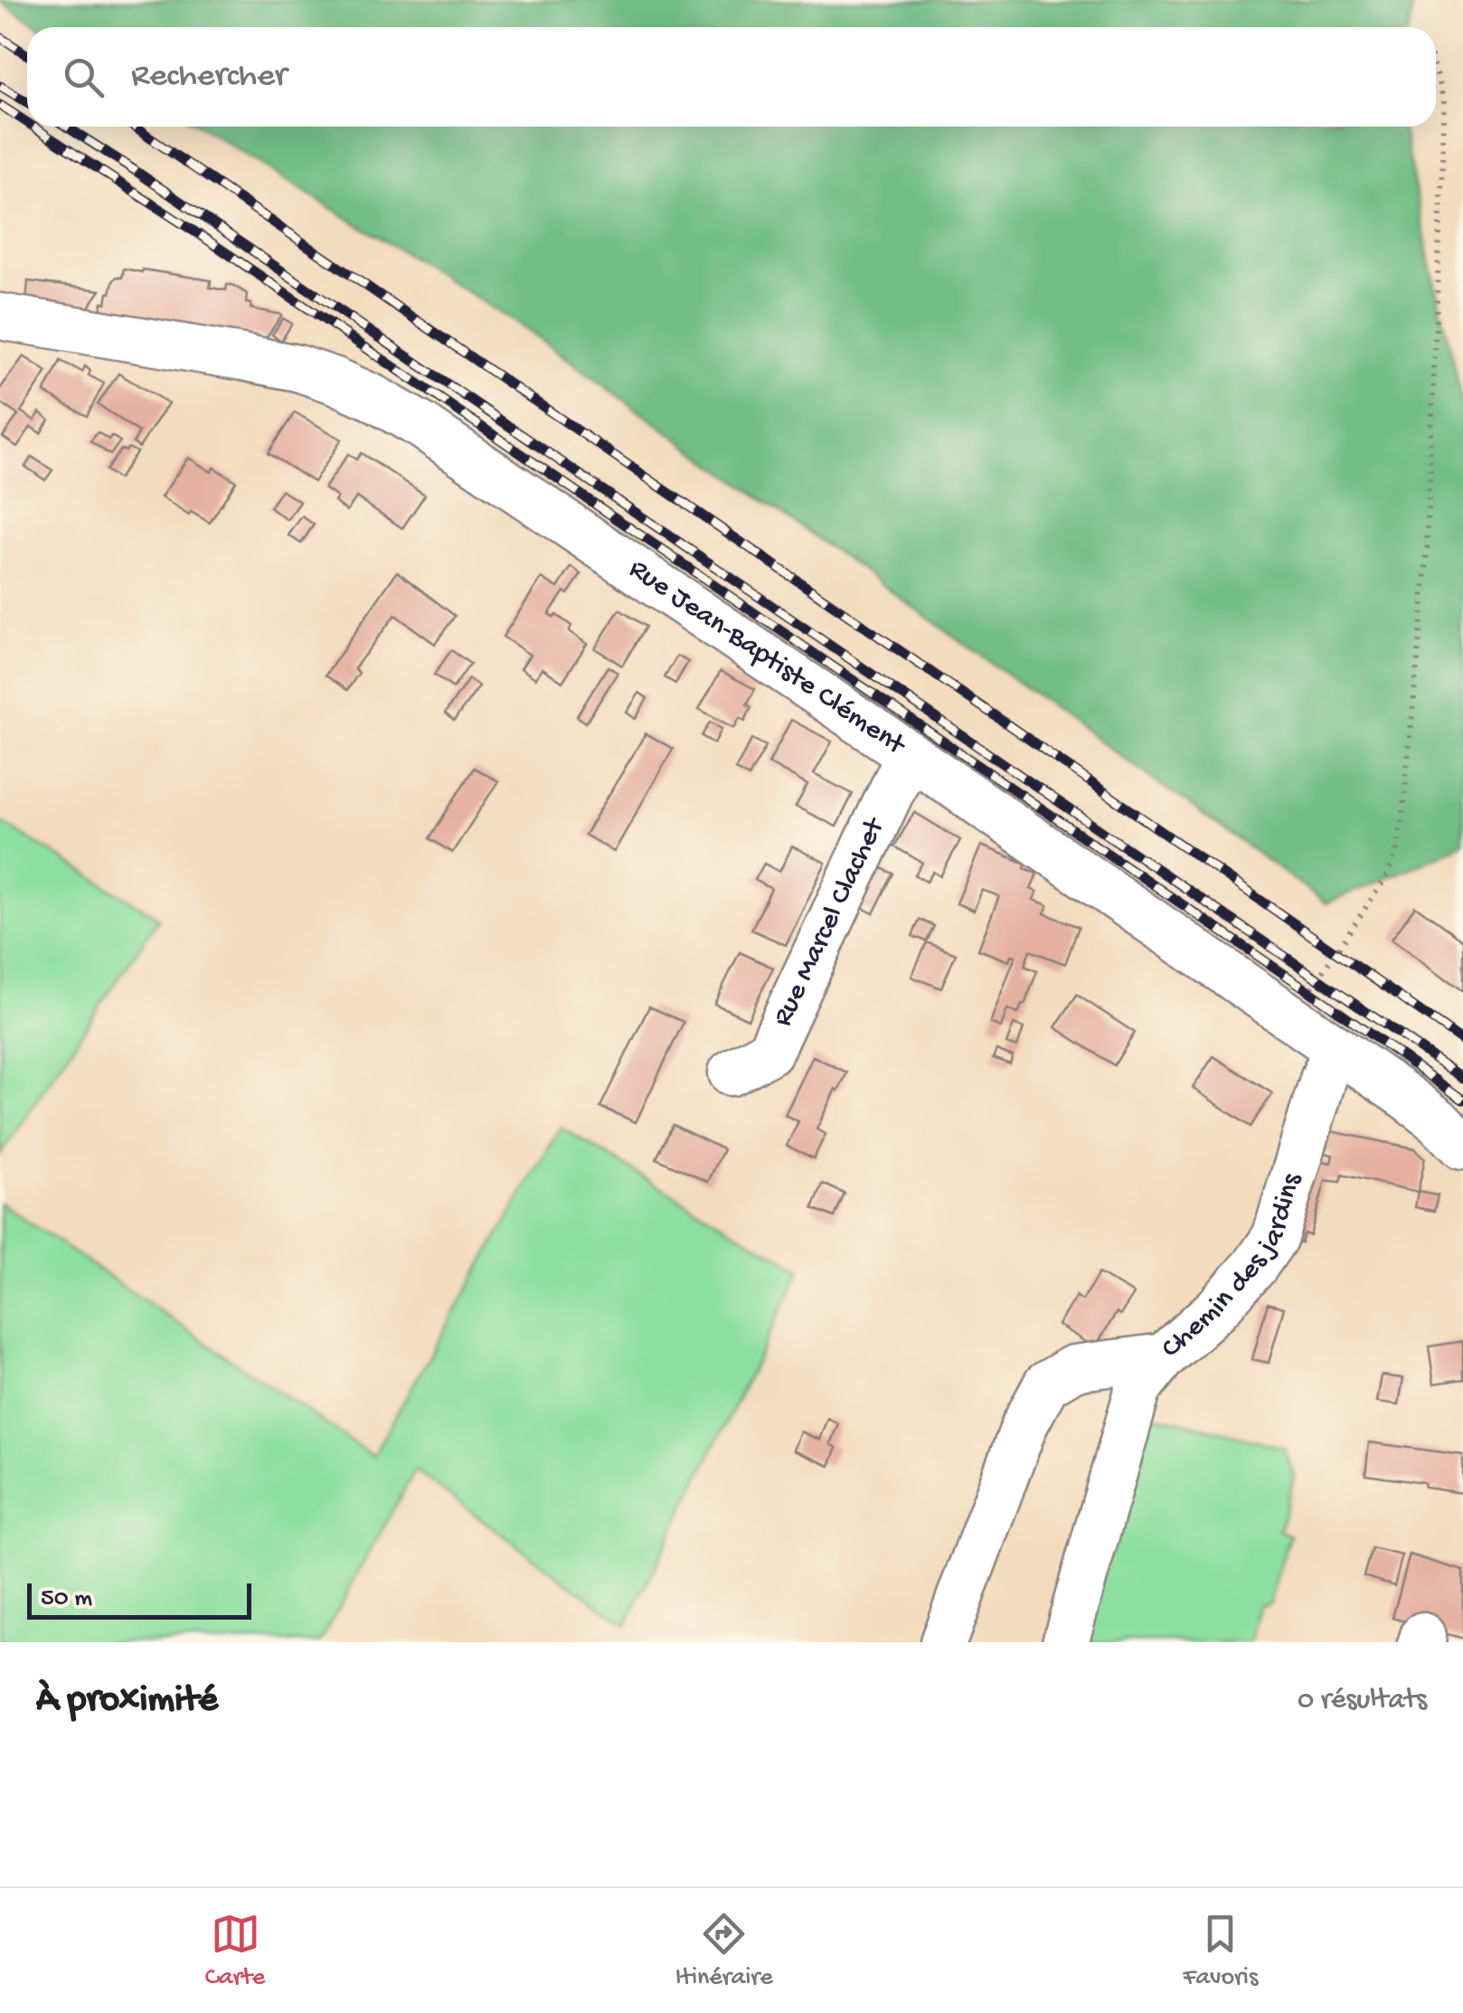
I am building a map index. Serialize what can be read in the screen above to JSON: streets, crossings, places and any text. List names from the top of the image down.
{
  "streets": {
    "street": ["Rue Jean-Baptiste Clément", "Rue Marcel Clachet", "Chemin des jardins"]
  },
  "crossings": [
    ["Rue Jean-Baptiste Clément", "Rue Marcel Clachet"],
    ["Rue Jean-Baptiste Clément", "Chemin des jardins"]
  ],
  "scale_bar": "50 m",
  "page": {
    "search": "Rechercher",
    "scale": "50 m",
    "heading": ["À proximité", "0 résultats"],
    "nav": ["Carte", "Itinéraire", "Favoris"]
  }
}
